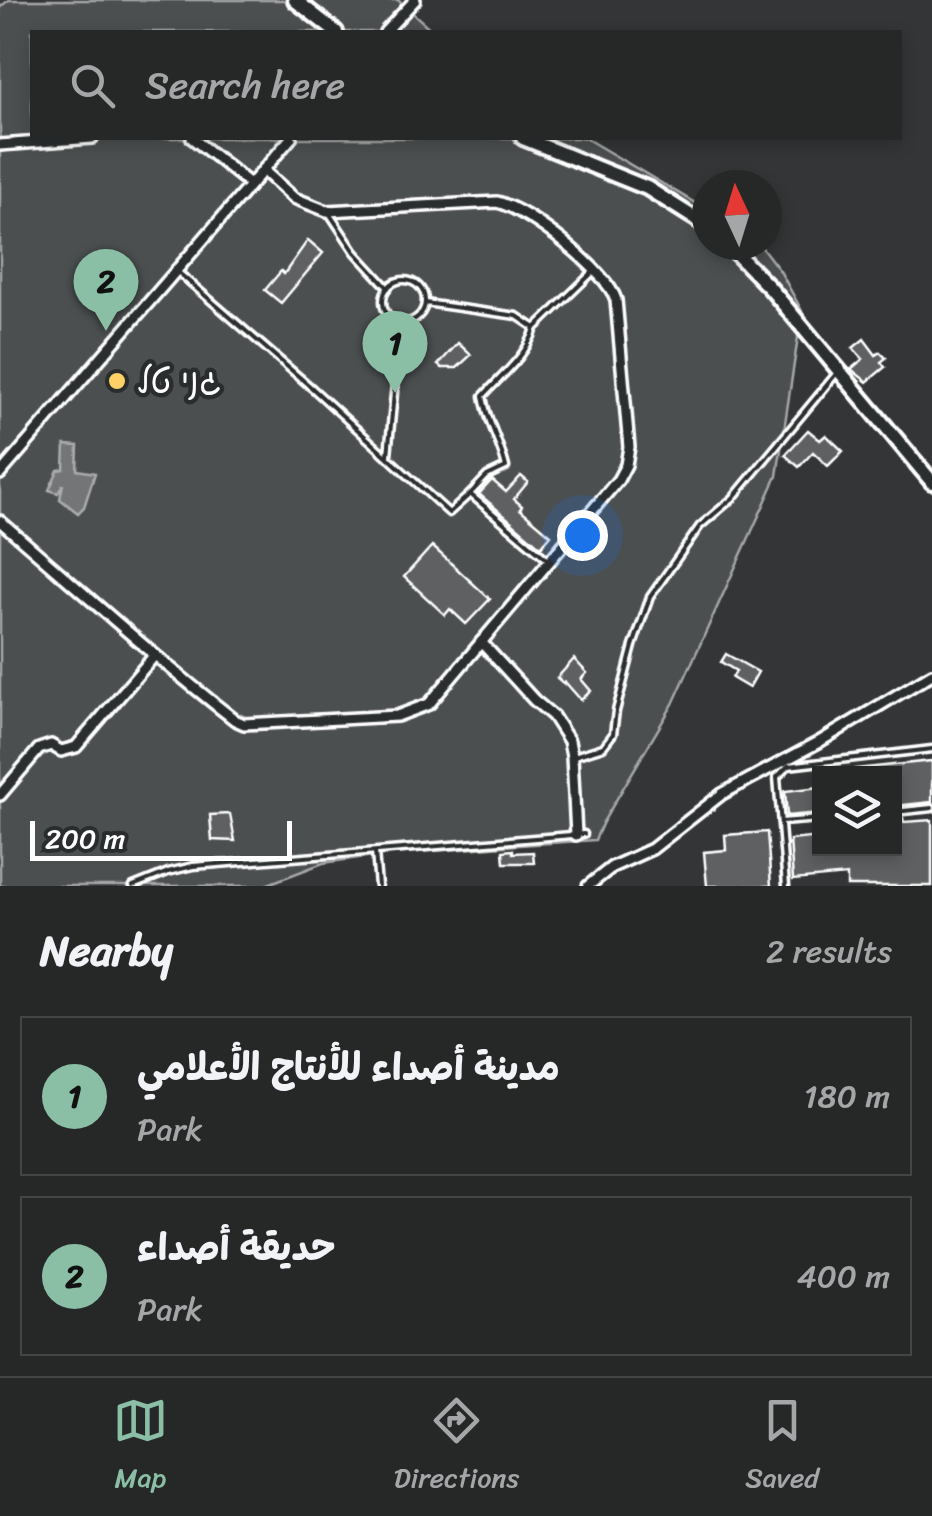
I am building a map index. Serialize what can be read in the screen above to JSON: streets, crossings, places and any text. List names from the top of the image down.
{
  "places": ["גני טל"],
  "scale_bar": "200 m",
  "north": "top",
  "page": {
    "search": "Search here",
    "pins": ["2", "1"],
    "scale": "200 m",
    "heading": ["Nearby", "2 results"],
    "list": [
      {
        "mark": "1",
        "name": "مدينة أصداء للأنتاج الأعلامي",
        "note": "Park",
        "value": "180 m"
      },
      {
        "mark": "2",
        "name": "حديقة أصداء",
        "note": "Park",
        "value": "400 m"
      }
    ],
    "nav": ["Map", "Directions", "Saved"]
  }
}
